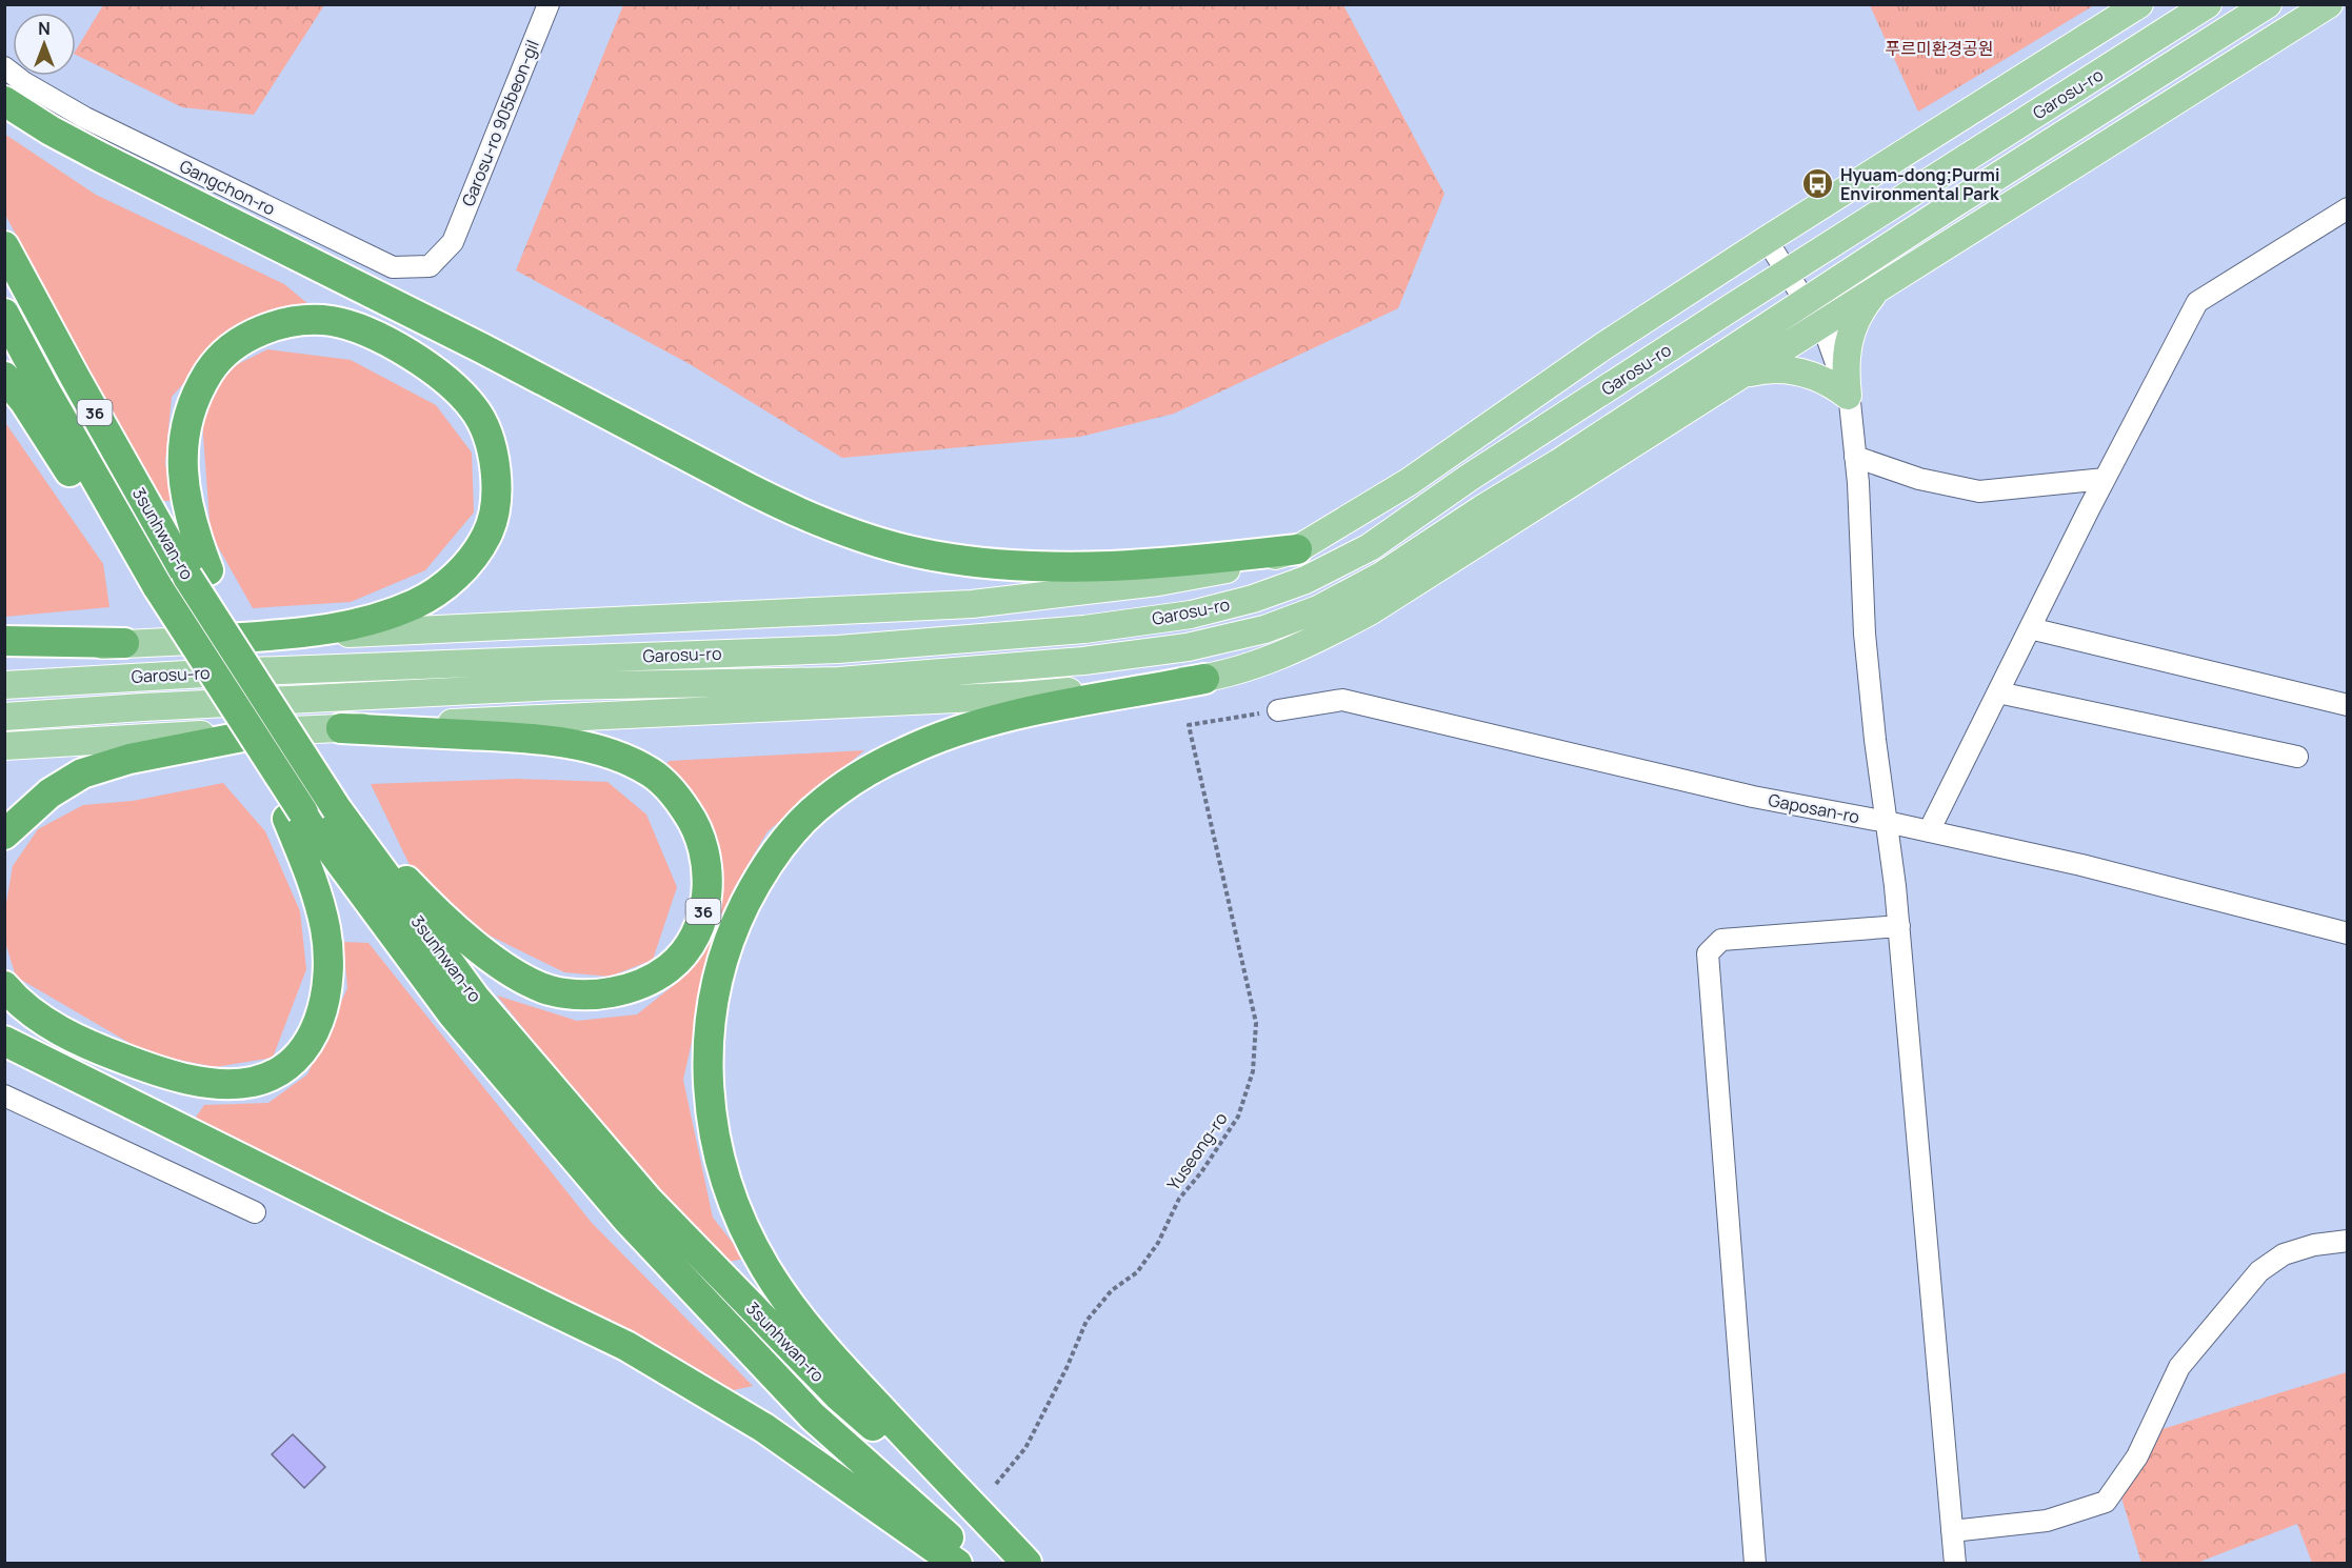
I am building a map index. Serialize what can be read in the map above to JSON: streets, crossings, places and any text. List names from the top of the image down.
{
  "streets": {
    "highway": ["36", "3sunhwan-ro"],
    "main road": ["Garosu-ro"],
    "street": ["Garosu-ro 905beon-gil", "Gangchon-ro", "Gaposan-ro"],
    "path": ["Yuseong-ro"]
  },
  "crossings": [
    ["Garosu-ro", "36"],
    ["Garosu-ro", "3sunhwan-ro"],
    ["Garosu-ro 905beon-gil", "Gangchon-ro"],
    ["36", "3sunhwan-ro"],
    ["Gaposan-ro", "Yuseong-ro"]
  ],
  "parks": ["푸르미환경공원"],
  "places": {
    "bus stop": ["Hyuam-dong;Purmi Environmental Park"]
  },
  "north": "top"
}
